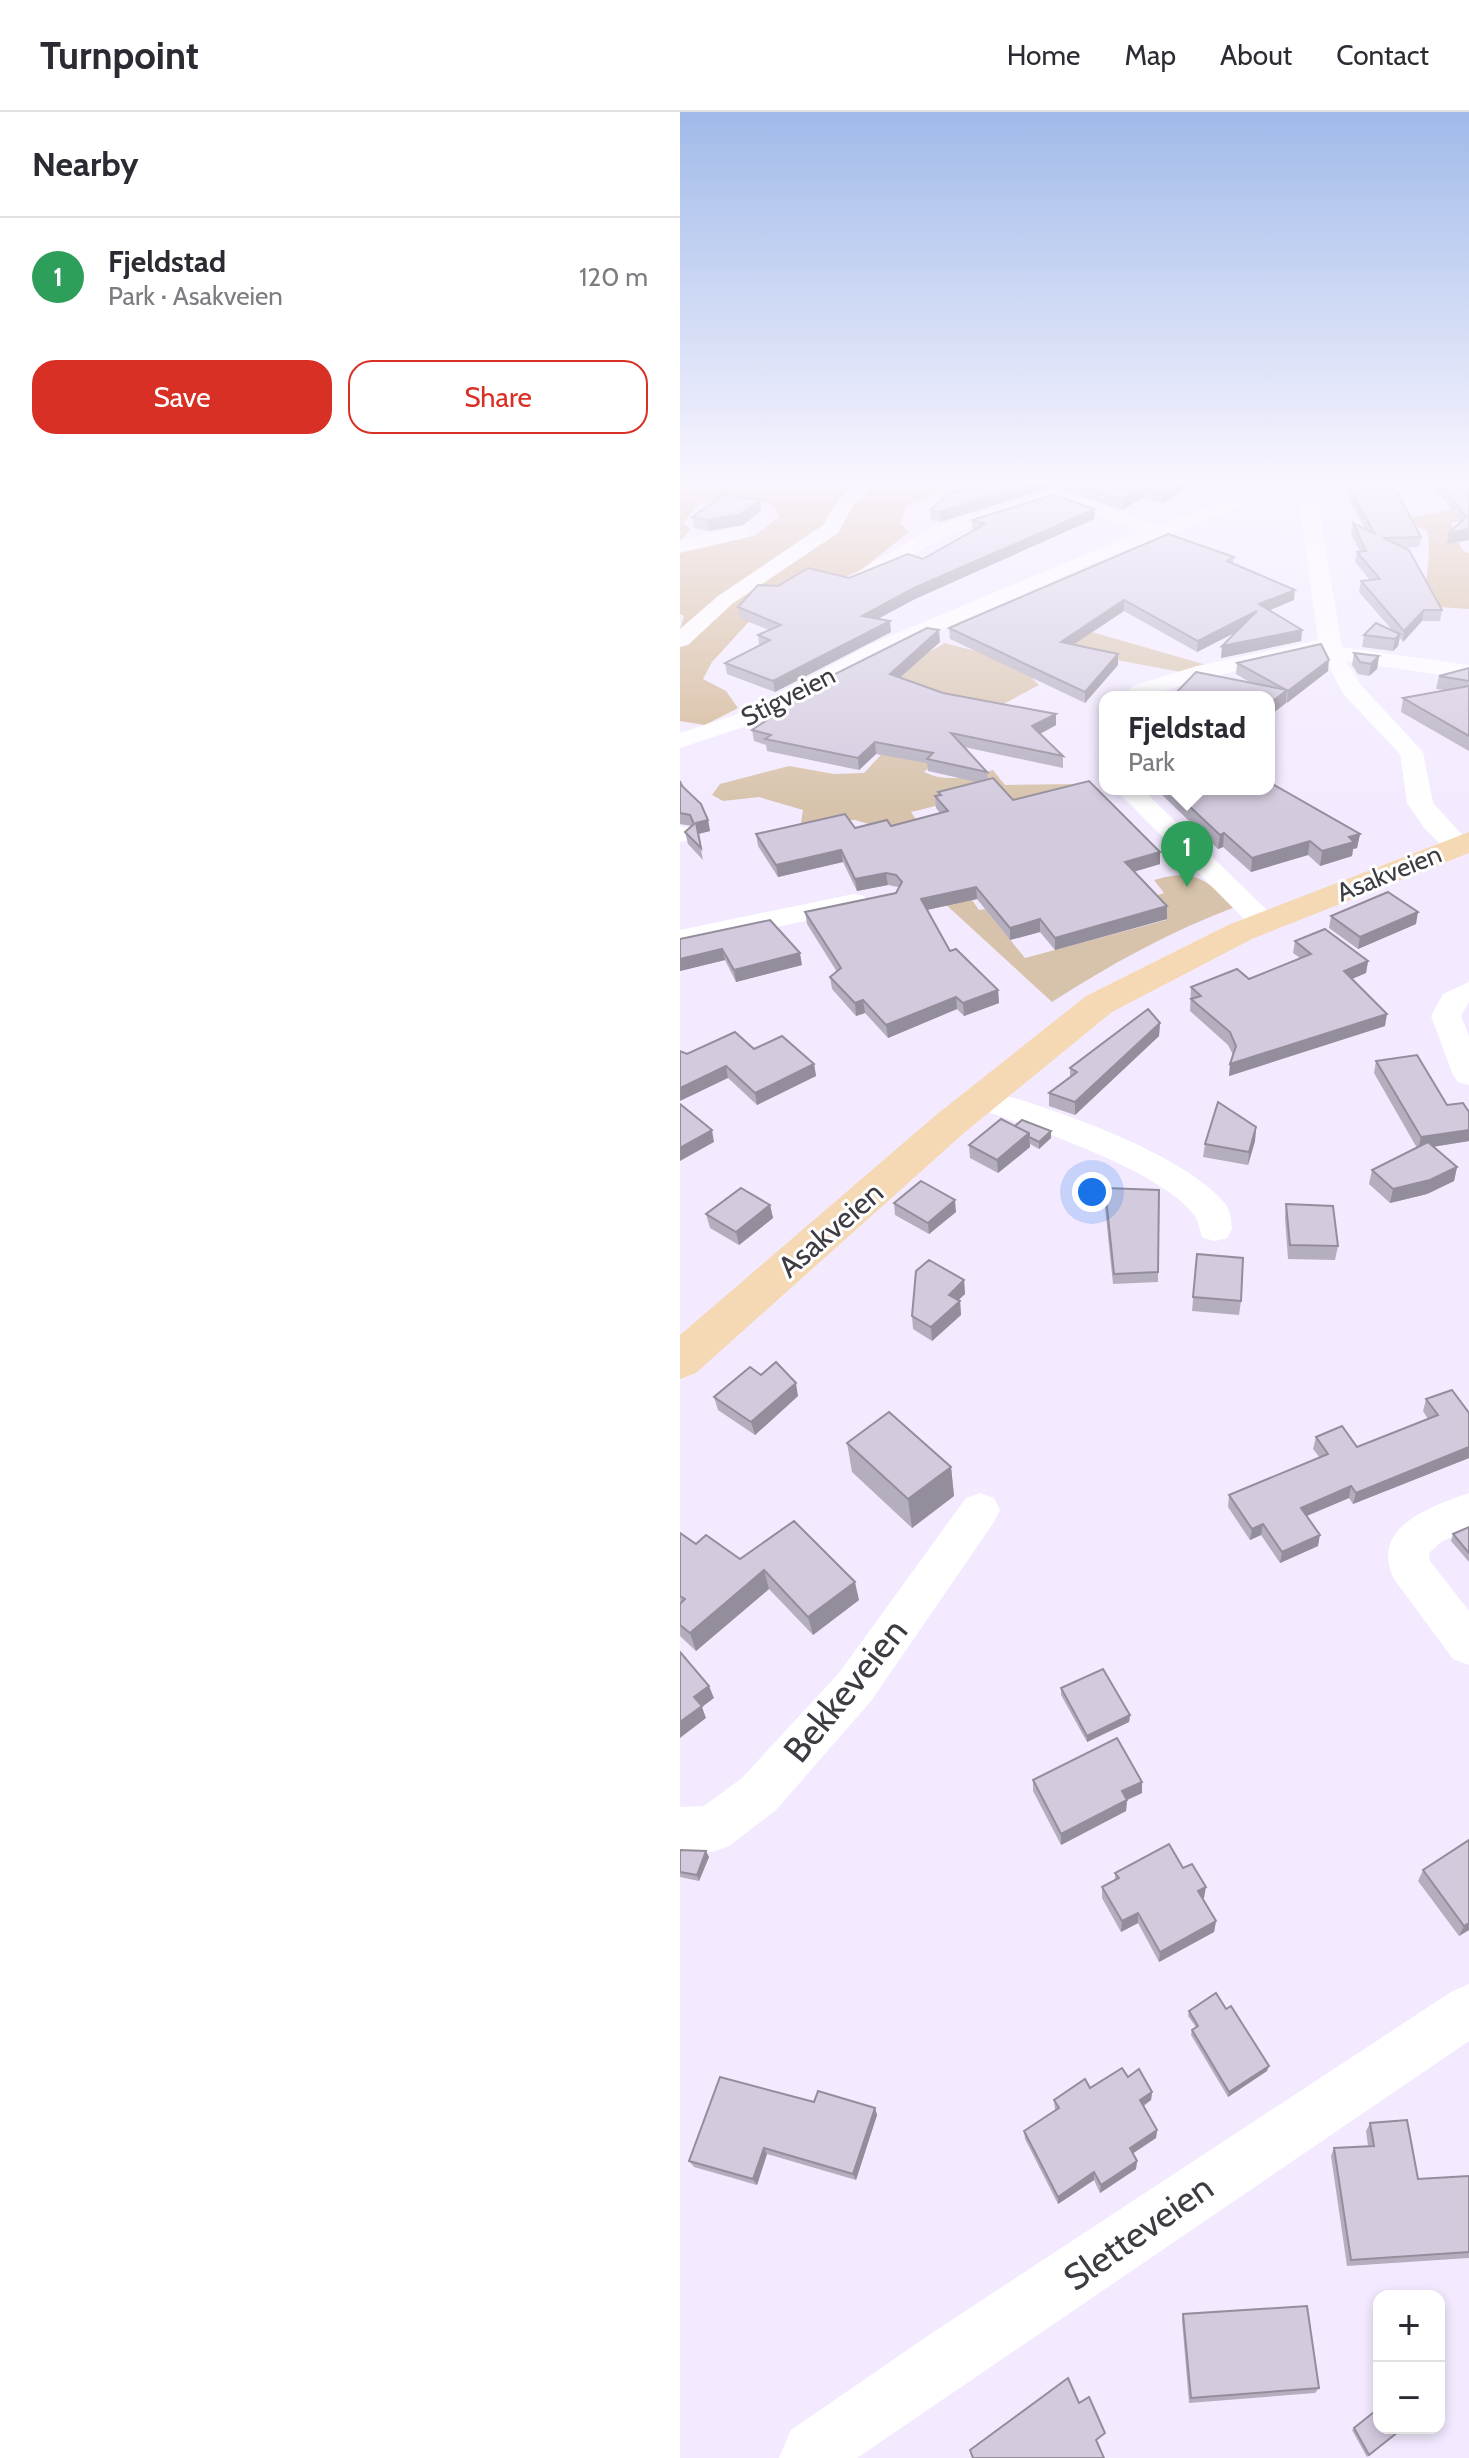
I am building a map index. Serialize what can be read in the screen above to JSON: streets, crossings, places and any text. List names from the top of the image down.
{
  "streets": {
    "main road": ["Asakveien"],
    "street": ["Stigveien", "Bekkeveien", "Sletteveien"]
  },
  "page": {
    "header": "Turnpoint",
    "nav": [
      "Home",
      "Map",
      "About",
      "Contact"
    ],
    "heading": "Nearby",
    "list": [
      {
        "mark": "1",
        "name": "Fjeldstad",
        "note": "Park · Asakveien",
        "value": "120 m"
      }
    ],
    "buttons": ["Save", "Share"],
    "popup": ["Fjeldstad", "Park"],
    "pins": "1",
    "map_buttons": ["+", "−"]
  }
}
